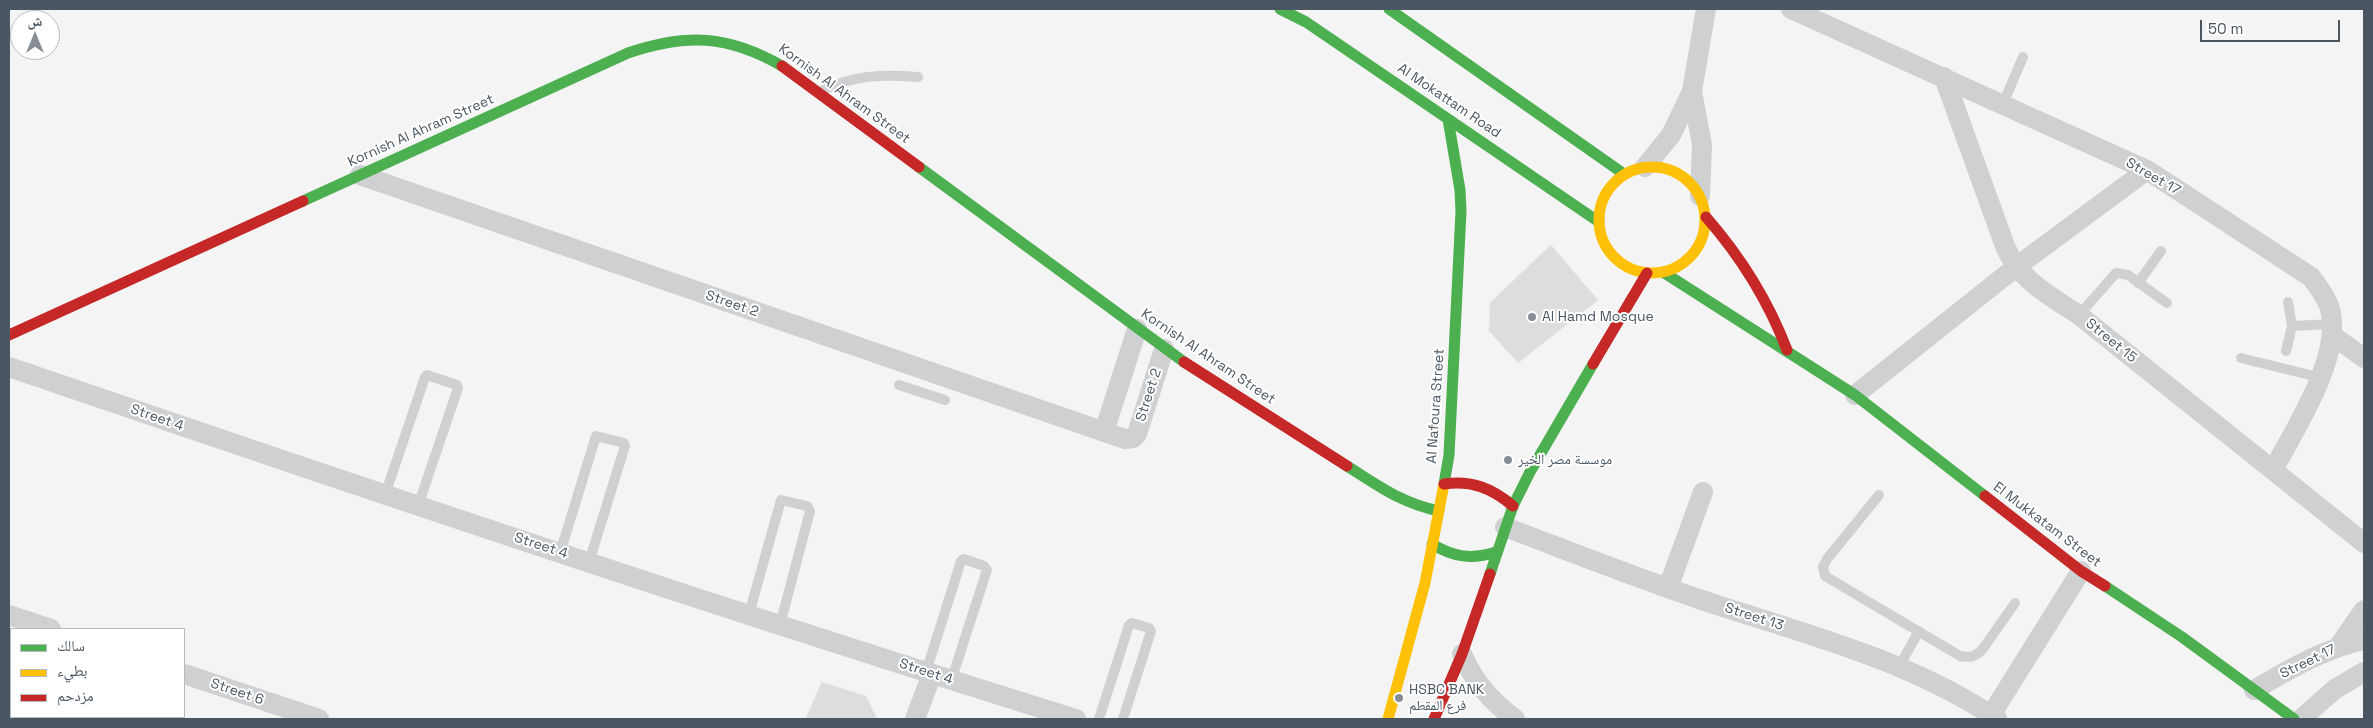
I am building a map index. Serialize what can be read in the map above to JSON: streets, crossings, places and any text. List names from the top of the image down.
{
  "streets": {
    "main road": [
      "Kornish Al Ahram Street",
      "Al Mokattam Road",
      "Al Nafoura Street",
      "El Mukkatam Street"
    ],
    "street": [
      "Street 17",
      "Street 2",
      "Street 15",
      "Street 4",
      "Street 13",
      "Street 6"
    ]
  },
  "crossings": [
    ["Kornish Al Ahram Street", "Street 2"],
    ["Kornish Al Ahram Street", "Al Nafoura Street"],
    ["Kornish Al Ahram Street", "Street 13"],
    ["Al Mokattam Road", "Al Nafoura Street"],
    ["Al Mokattam Road", "El Mukkatam Street"],
    ["Street 17", "Street 15"],
    ["Street 17", "El Mukkatam Street"],
    ["Al Nafoura Street", "Street 13"]
  ],
  "places": ["Al Hamd Mosque", "موسسة مصر الخير", "HSBC BANK فرع المقطم"],
  "legend": ["سالك", "بطيء", "مزدحم"],
  "scale_bar": "50 m",
  "north": "top"
}
